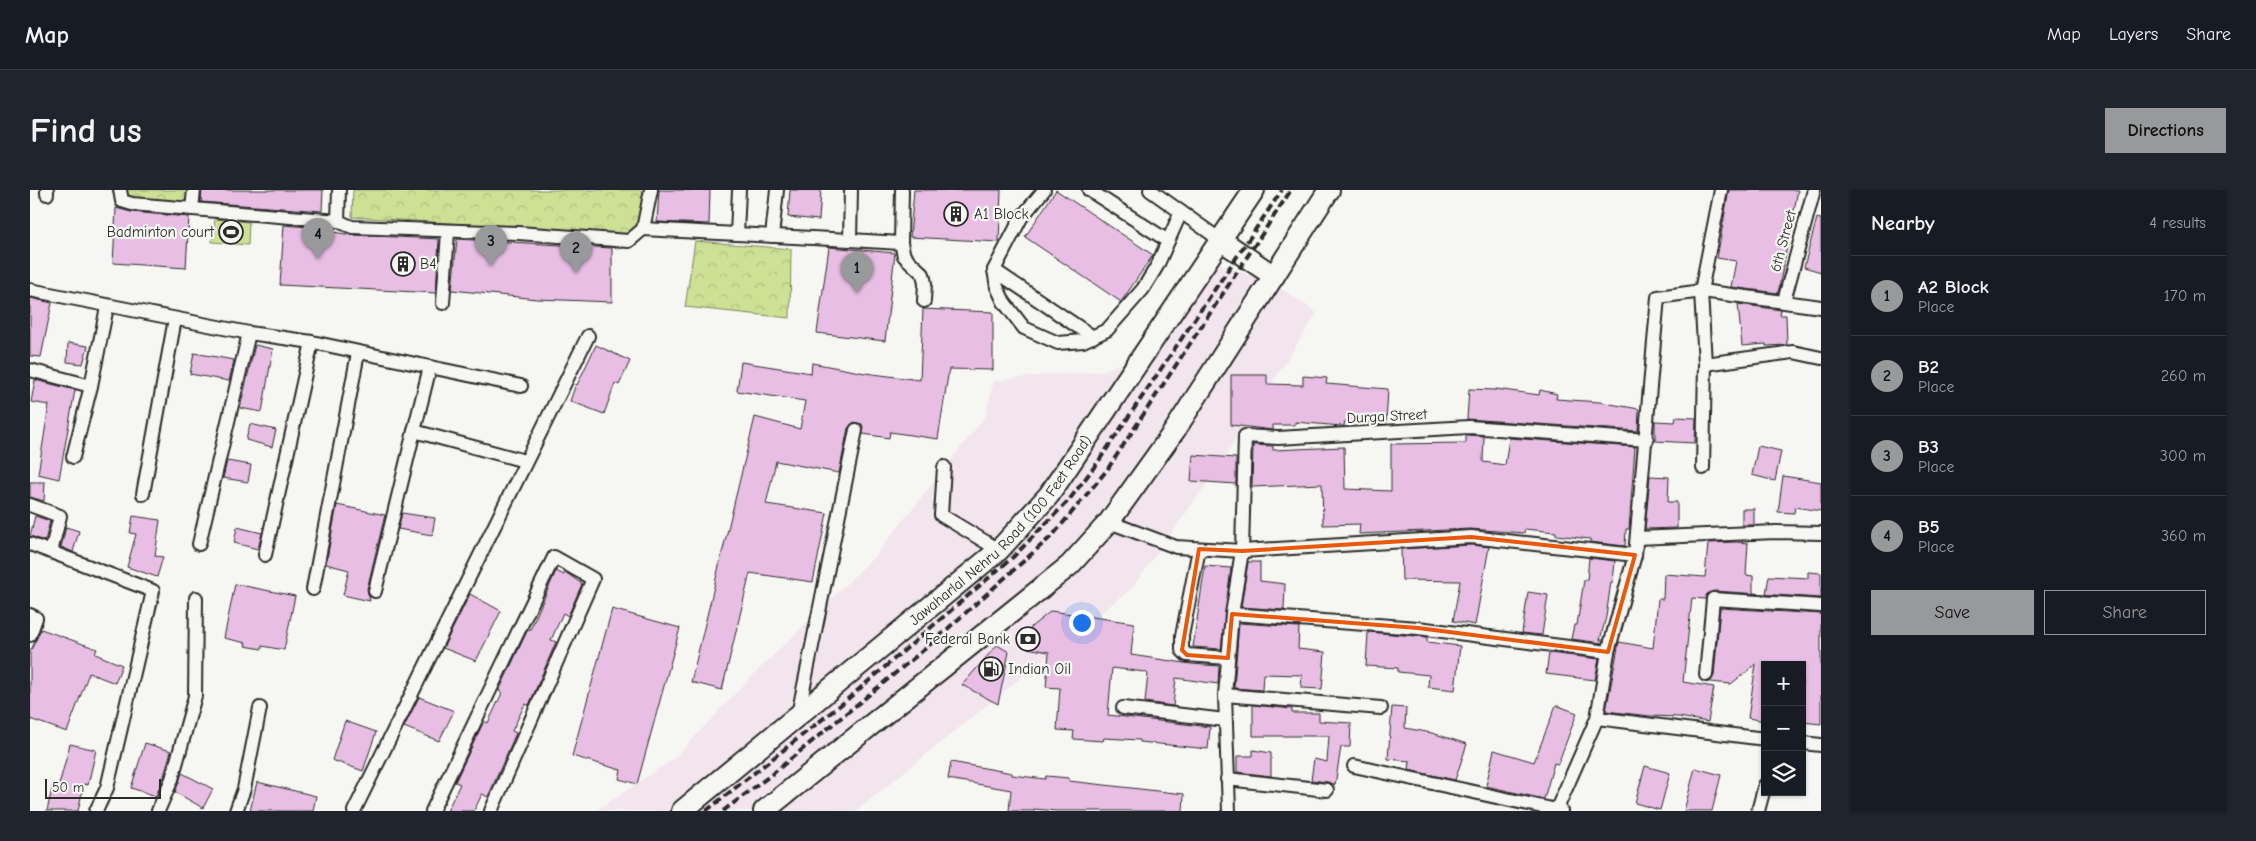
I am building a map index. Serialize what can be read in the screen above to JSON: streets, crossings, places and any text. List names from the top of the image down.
{
  "streets": {
    "main road": ["Jawaharlal Nehru Road (100 Feet Road)"],
    "street": ["6th Street", "Durga Street"]
  },
  "places": {
    "building": ["A1 Block", "B4"],
    "sports": ["Badminton court"],
    "bank": ["Federal Bank"],
    "fuel station": ["Indian Oil"]
  },
  "scale_bar": "50 m",
  "page": {
    "header": "Map",
    "nav": ["Map", "Layers", "Share"],
    "buttons": [
      "Directions",
      ["Save", "Share"]
    ],
    "title": "Find us",
    "heading": ["Nearby", "4 results"],
    "pins": [
      "4",
      "3",
      "2",
      "1"
    ],
    "list": [
      {
        "mark": "1",
        "name": "A2 Block",
        "note": "Place",
        "value": "170 m"
      },
      {
        "mark": "2",
        "name": "B2",
        "note": "Place",
        "value": "260 m"
      },
      {
        "mark": "3",
        "name": "B3",
        "note": "Place",
        "value": "300 m"
      },
      {
        "mark": "4",
        "name": "B5",
        "note": "Place",
        "value": "360 m"
      }
    ],
    "map_buttons": ["+", "−"],
    "scale": "50 m"
  }
}
